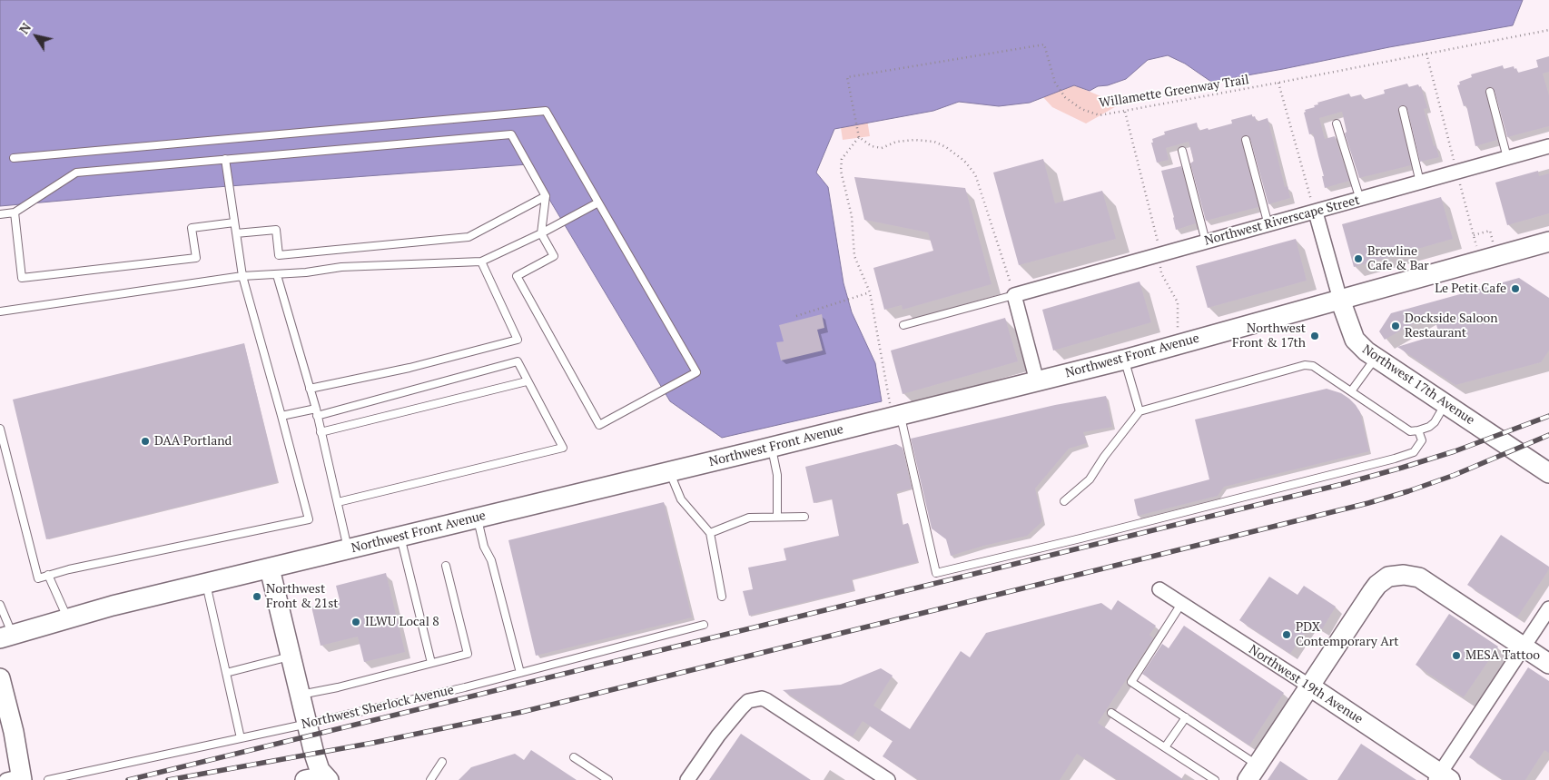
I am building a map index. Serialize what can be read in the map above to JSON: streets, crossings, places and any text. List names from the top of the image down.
{
  "streets": {
    "main road": ["Northwest Front Avenue", "Northwest 17th Avenue", "Northwest 19th Avenue"],
    "street": ["Northwest Riverscape Street"],
    "lane": ["Northwest Sherlock Avenue"],
    "path": ["Willamette Greenway Trail"]
  },
  "crossings": [
    ["Northwest Riverscape Street", "Northwest 17th Avenue"],
    ["Northwest Front Avenue", "Northwest 17th Avenue"]
  ],
  "places": [
    "Brewline Cafe & Bar",
    "Le Petit Cafe",
    "Dockside Saloon Restaurant",
    "Northwest Front & 17th",
    "DAA Portland",
    "Northwest Front & 21st",
    "ILWU Local 8",
    "PDX Contemporary Art",
    "MESA Tattoo"
  ],
  "north": "top left"
}
